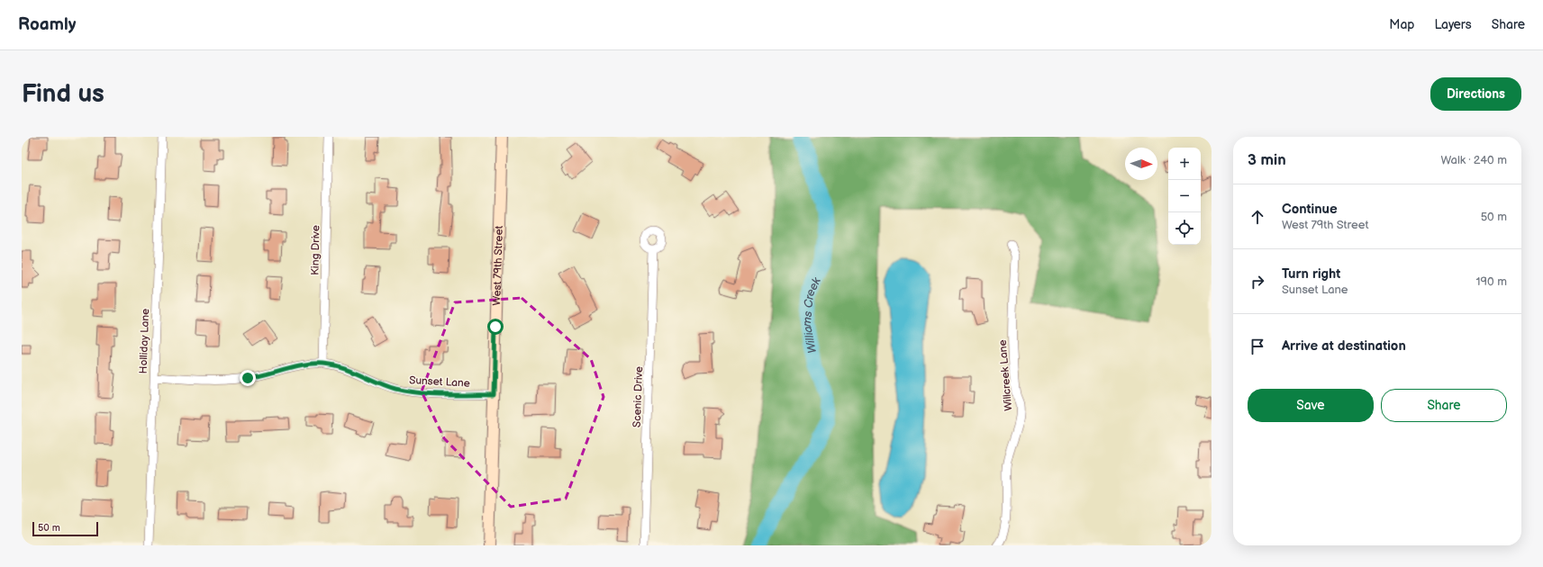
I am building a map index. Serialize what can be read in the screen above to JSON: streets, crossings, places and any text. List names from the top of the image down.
{
  "streets": {
    "main road": ["West 79th Street"],
    "street": [
      "King Drive",
      "Holliday Lane",
      "Willcreek Lane",
      "Sunset Lane",
      "Scenic Drive"
    ]
  },
  "crossings": [
    ["King Drive", "Sunset Lane"],
    ["West 79th Street", "Sunset Lane"],
    ["Holliday Lane", "Sunset Lane"]
  ],
  "water": ["Williams Creek"],
  "scale_bar": "50 m",
  "north": "right",
  "page": {
    "header": "Roamly",
    "nav": ["Map", "Layers", "Share"],
    "buttons": [
      "Directions",
      ["Save", "Share"]
    ],
    "title": "Find us",
    "heading": ["3 min", "Walk · 240 m"],
    "map_buttons": ["+", "−"],
    "list": [
      ["Continue", "West 79th Street", "50 m"],
      ["Turn right", "Sunset Lane", "190 m"],
      "Arrive at destination"
    ],
    "scale": "50 m"
  }
}
